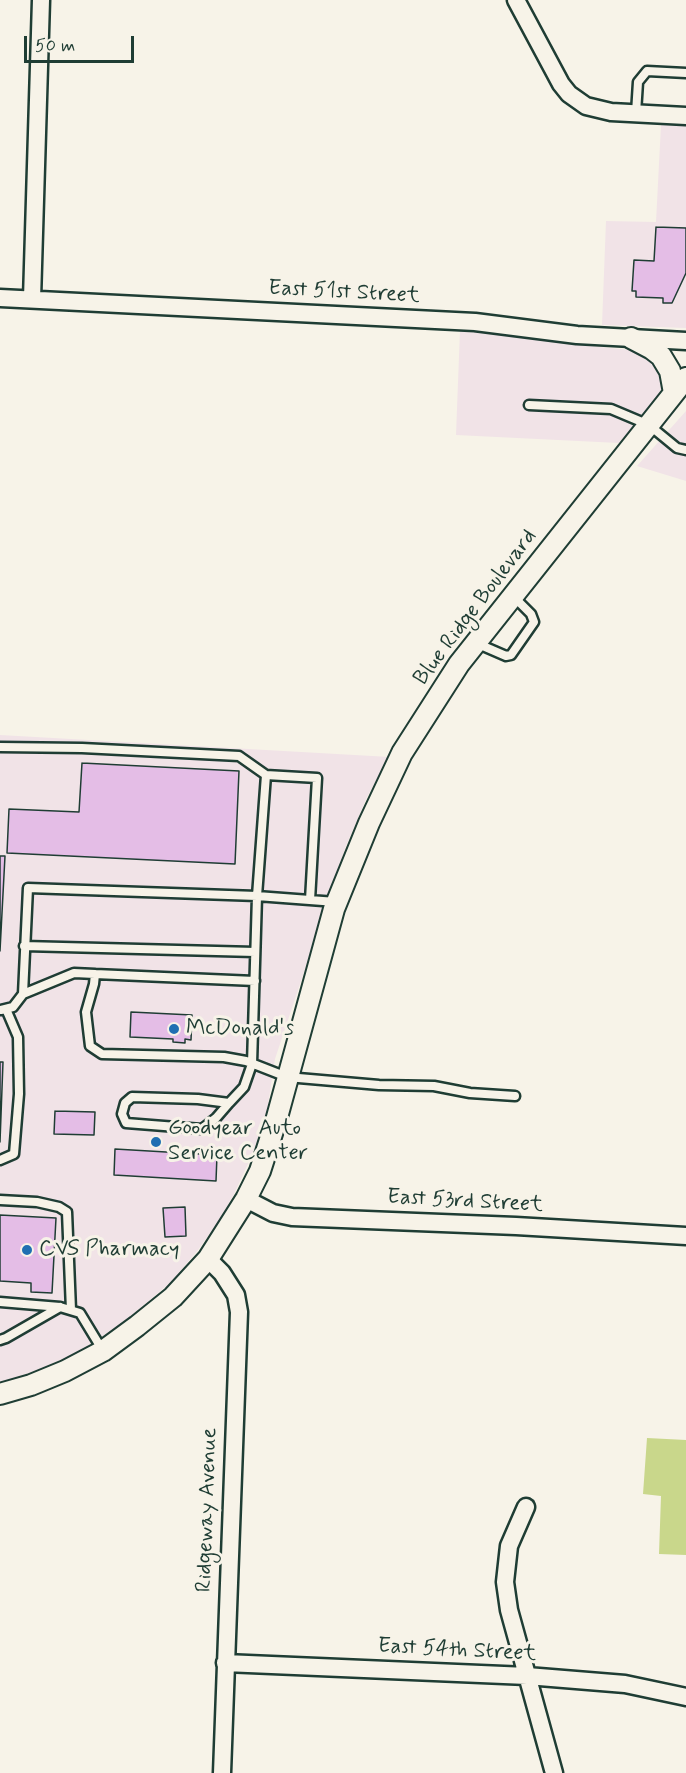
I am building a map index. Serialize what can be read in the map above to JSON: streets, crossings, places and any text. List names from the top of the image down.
{
  "streets": {
    "street": [
      "East 51st Street",
      "Blue Ridge Boulevard",
      "East 53rd Street",
      "Ridgeway Avenue",
      "East 54th Street"
    ]
  },
  "crossings": [
    ["Blue Ridge Boulevard", "East 53rd Street"],
    ["Blue Ridge Boulevard", "Ridgeway Avenue"],
    ["Ridgeway Avenue", "East 54th Street"]
  ],
  "places": ["McDonald's", "Goodyear Auto Service Center", "CVS Pharmacy"],
  "scale_bar": "50 m"
}
